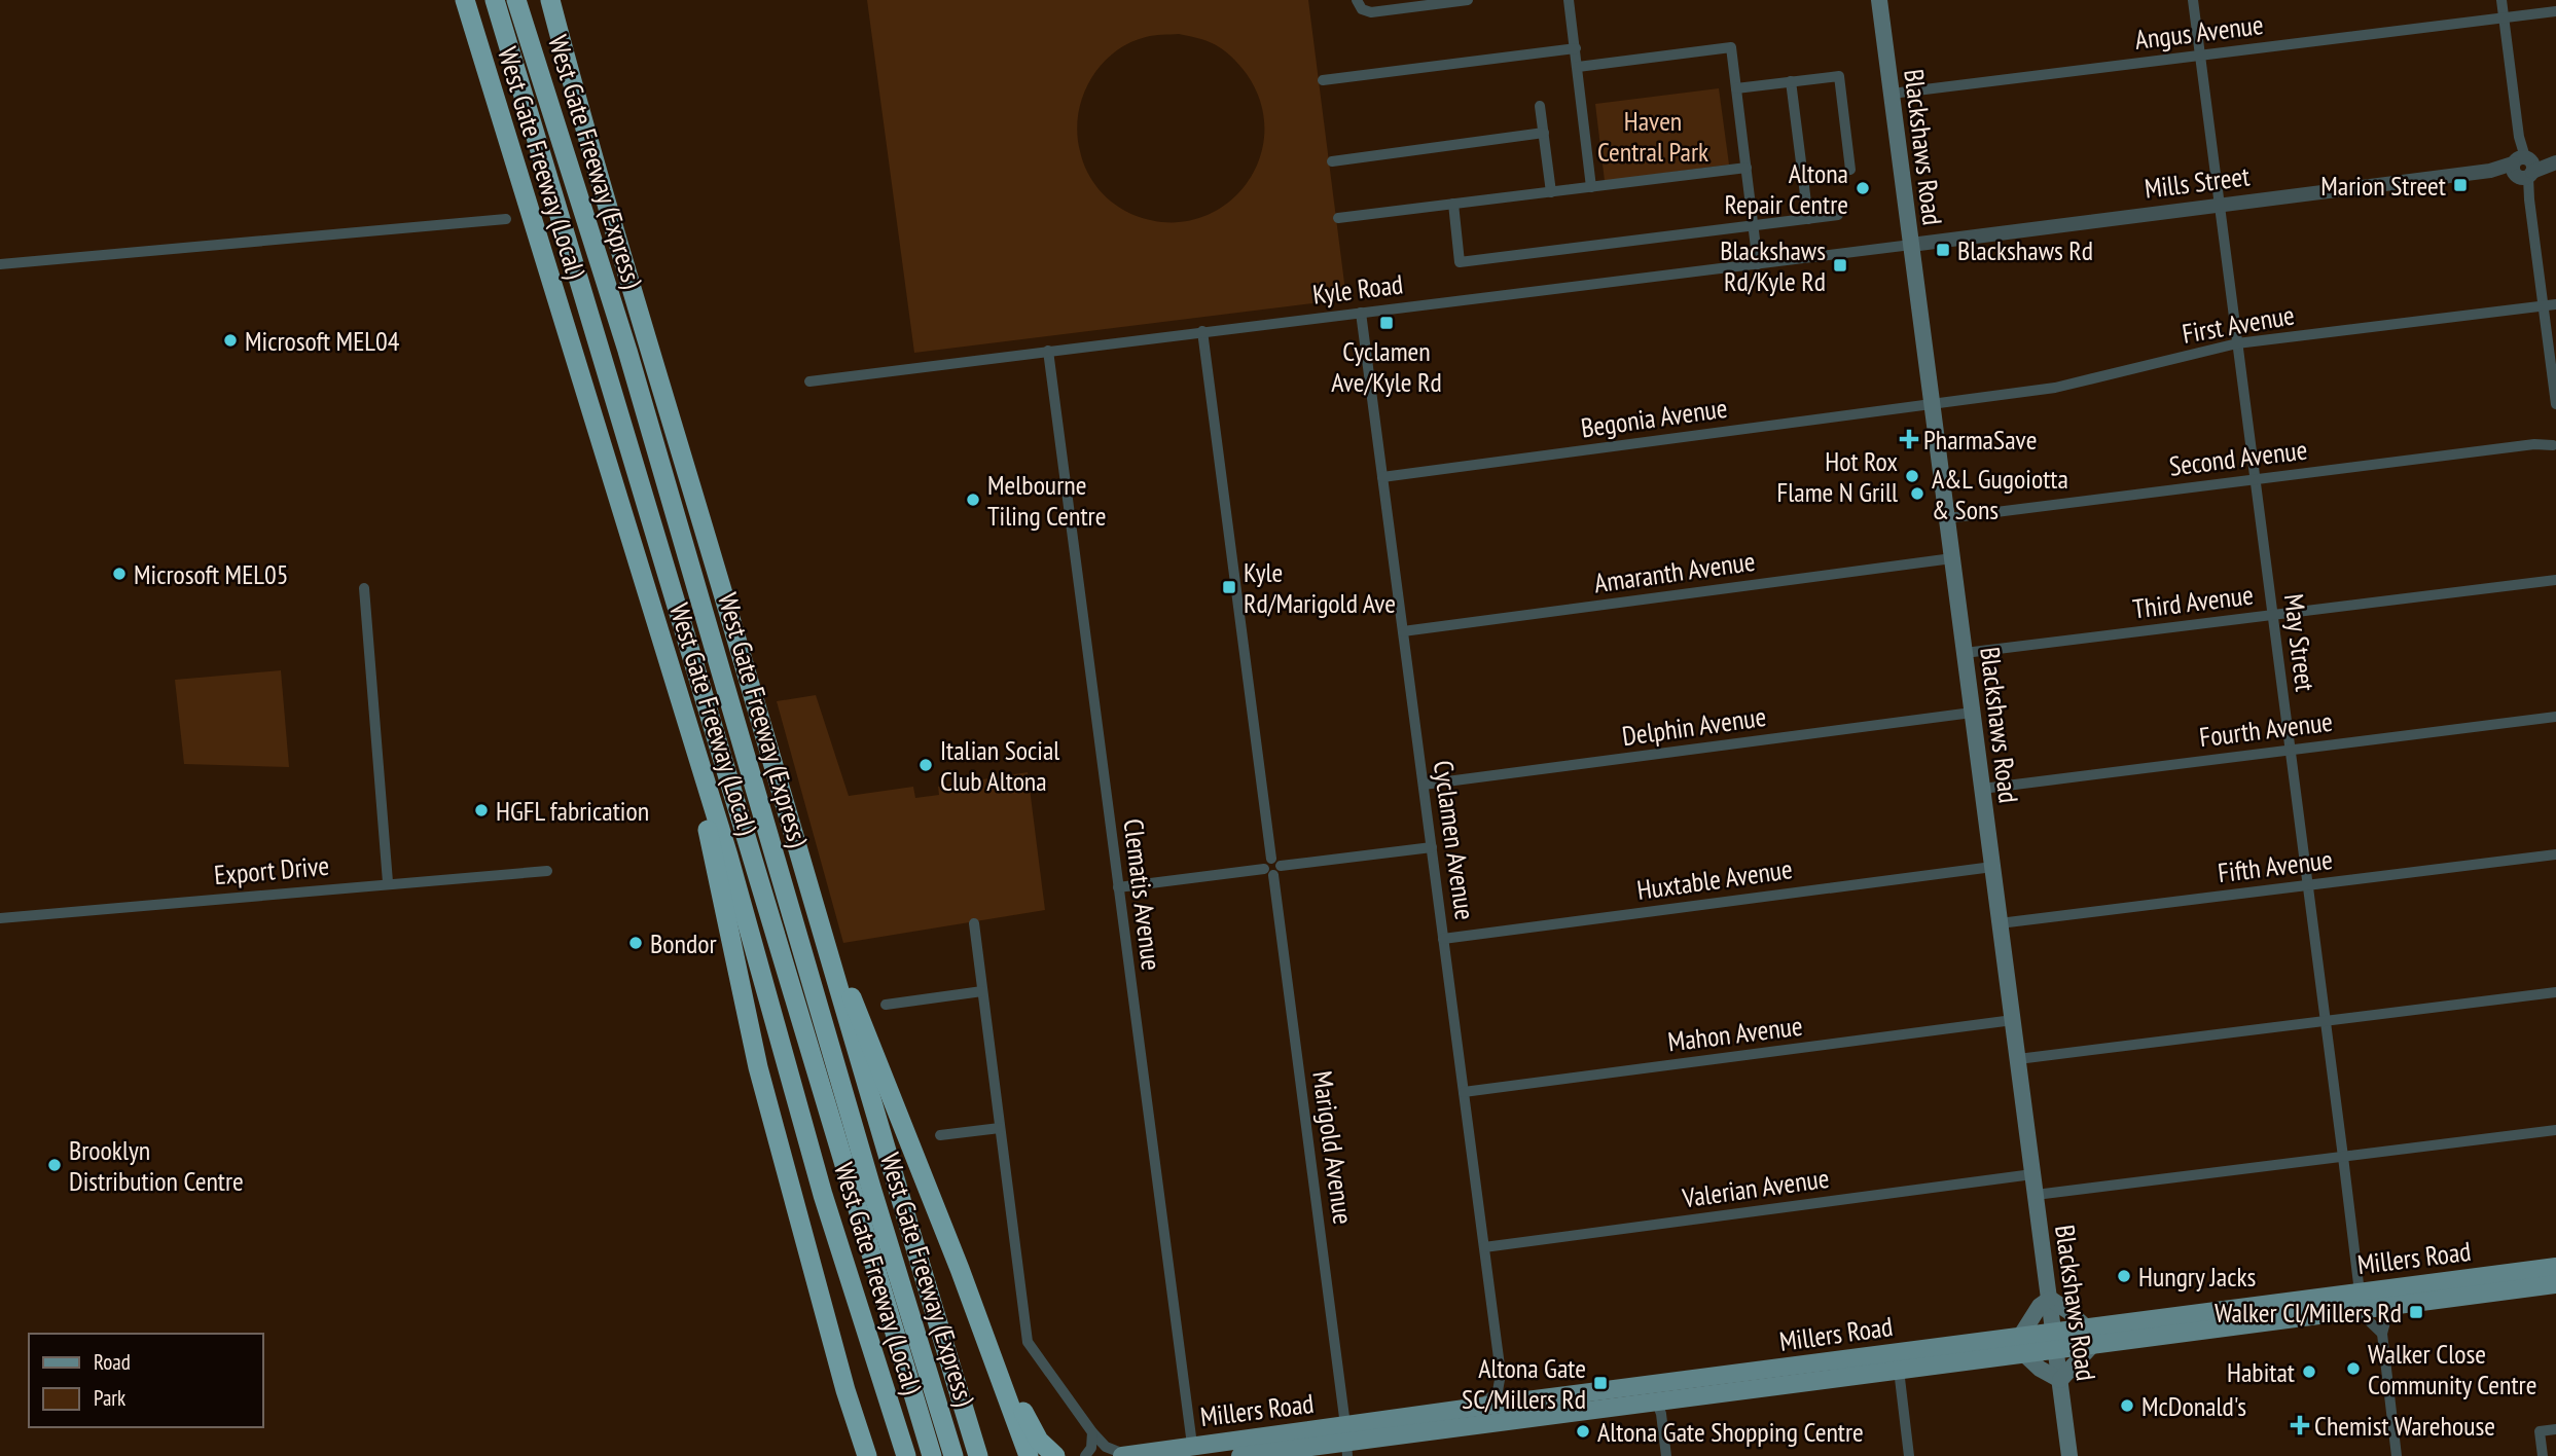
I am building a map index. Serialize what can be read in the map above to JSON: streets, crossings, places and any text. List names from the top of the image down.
{
  "streets": {
    "highway": ["West Gate Freeway (Express)", "West Gate Freeway (Local)"],
    "main road": ["Blackshaws Road", "Millers Road"],
    "street": [
      "Angus Avenue",
      "Mills Street",
      "Kyle Road",
      "First Avenue",
      "Begonia Avenue",
      "Second Avenue",
      "Amaranth Avenue",
      "Third Avenue",
      "May Street",
      "Delphin Avenue",
      "Fourth Avenue",
      "Cyclamen Avenue",
      "Fifth Avenue",
      "Export Drive",
      "Huxtable Avenue",
      "Clematis Avenue",
      "Mahon Avenue",
      "Marigold Avenue",
      "Valerian Avenue"
    ]
  },
  "crossings": [
    ["Angus Avenue", "Blackshaws Road"],
    ["Angus Avenue", "May Street"],
    ["Blackshaws Road", "Mills Street"],
    ["Blackshaws Road", "Kyle Road"],
    ["Blackshaws Road", "First Avenue"],
    ["Blackshaws Road", "Begonia Avenue"],
    ["Blackshaws Road", "Second Avenue"],
    ["Blackshaws Road", "Amaranth Avenue"],
    ["Blackshaws Road", "Third Avenue"],
    ["Blackshaws Road", "Delphin Avenue"],
    ["Blackshaws Road", "Fourth Avenue"],
    ["Blackshaws Road", "Fifth Avenue"],
    ["Blackshaws Road", "Huxtable Avenue"],
    ["Blackshaws Road", "Mahon Avenue"],
    ["Blackshaws Road", "Valerian Avenue"],
    ["Blackshaws Road", "Millers Road"],
    ["Mills Street", "Kyle Road"],
    ["Mills Street", "May Street"],
    ["Kyle Road", "Cyclamen Avenue"],
    ["Kyle Road", "Clematis Avenue"],
    ["Kyle Road", "Marigold Avenue"],
    ["First Avenue", "Begonia Avenue"],
    ["First Avenue", "May Street"],
    ["Begonia Avenue", "Cyclamen Avenue"],
    ["Second Avenue", "May Street"],
    ["Amaranth Avenue", "Cyclamen Avenue"],
    ["Third Avenue", "May Street"],
    ["May Street", "Fourth Avenue"],
    ["May Street", "Fifth Avenue"],
    ["May Street", "Millers Road"],
    ["Delphin Avenue", "Cyclamen Avenue"],
    ["Cyclamen Avenue", "Huxtable Avenue"],
    ["Cyclamen Avenue", "Mahon Avenue"],
    ["Cyclamen Avenue", "Valerian Avenue"],
    ["Clematis Avenue", "Millers Road"],
    ["Marigold Avenue", "Millers Road"]
  ],
  "parks": ["Haven Central Park"],
  "places": {
    "transit": [
      "Marion Street",
      "Blackshaws Rd",
      "Blackshaws Rd/Kyle Rd",
      "Cyclamen Ave/Kyle Rd",
      "Kyle Rd/Marigold Ave",
      "Walker Cl/Millers Rd",
      "Altona Gate SC/Millers Rd"
    ],
    "other": [
      "Altona Repair Centre",
      "Microsoft MEL04",
      "Hot Rox Flame N Grill",
      "A&L Gugoiotta & Sons",
      "Melbourne Tiling Centre",
      "Microsoft MEL05",
      "Italian Social Club Altona",
      "HGFL fabrication",
      "Bondor",
      "Brooklyn Distribution Centre",
      "Hungry Jacks",
      "Walker Close Community Centre",
      "Habitat",
      "McDonald's",
      "Altona Gate Shopping Centre"
    ],
    "health": ["PharmaSave", "Chemist Warehouse"]
  },
  "legend": ["Road", "Park"]
}
